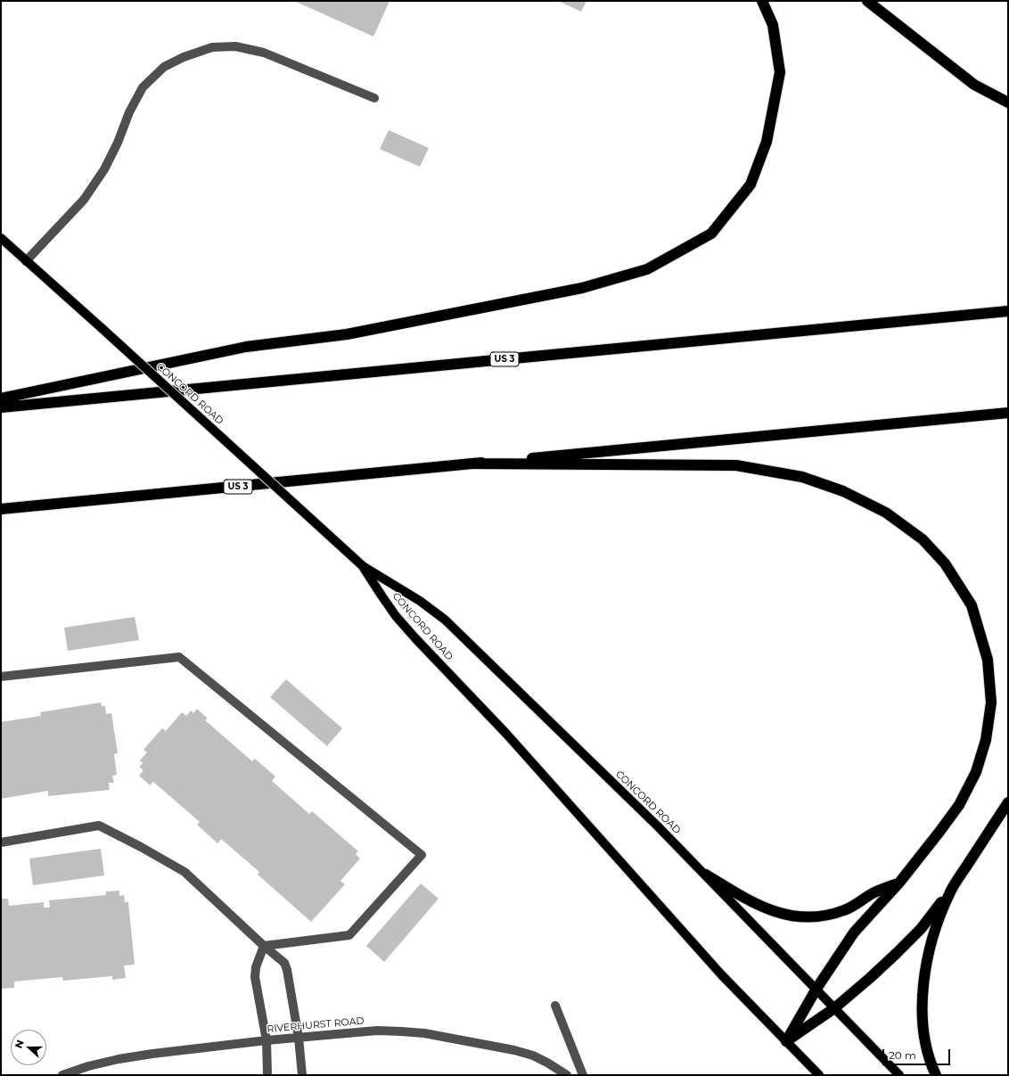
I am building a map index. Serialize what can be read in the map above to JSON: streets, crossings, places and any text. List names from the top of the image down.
{
  "streets": {
    "highway": ["US 3"],
    "main road": ["CONCORD ROAD"],
    "street": ["RIVERHURST ROAD"]
  },
  "scale_bar": "20 m",
  "north": "left"
}
